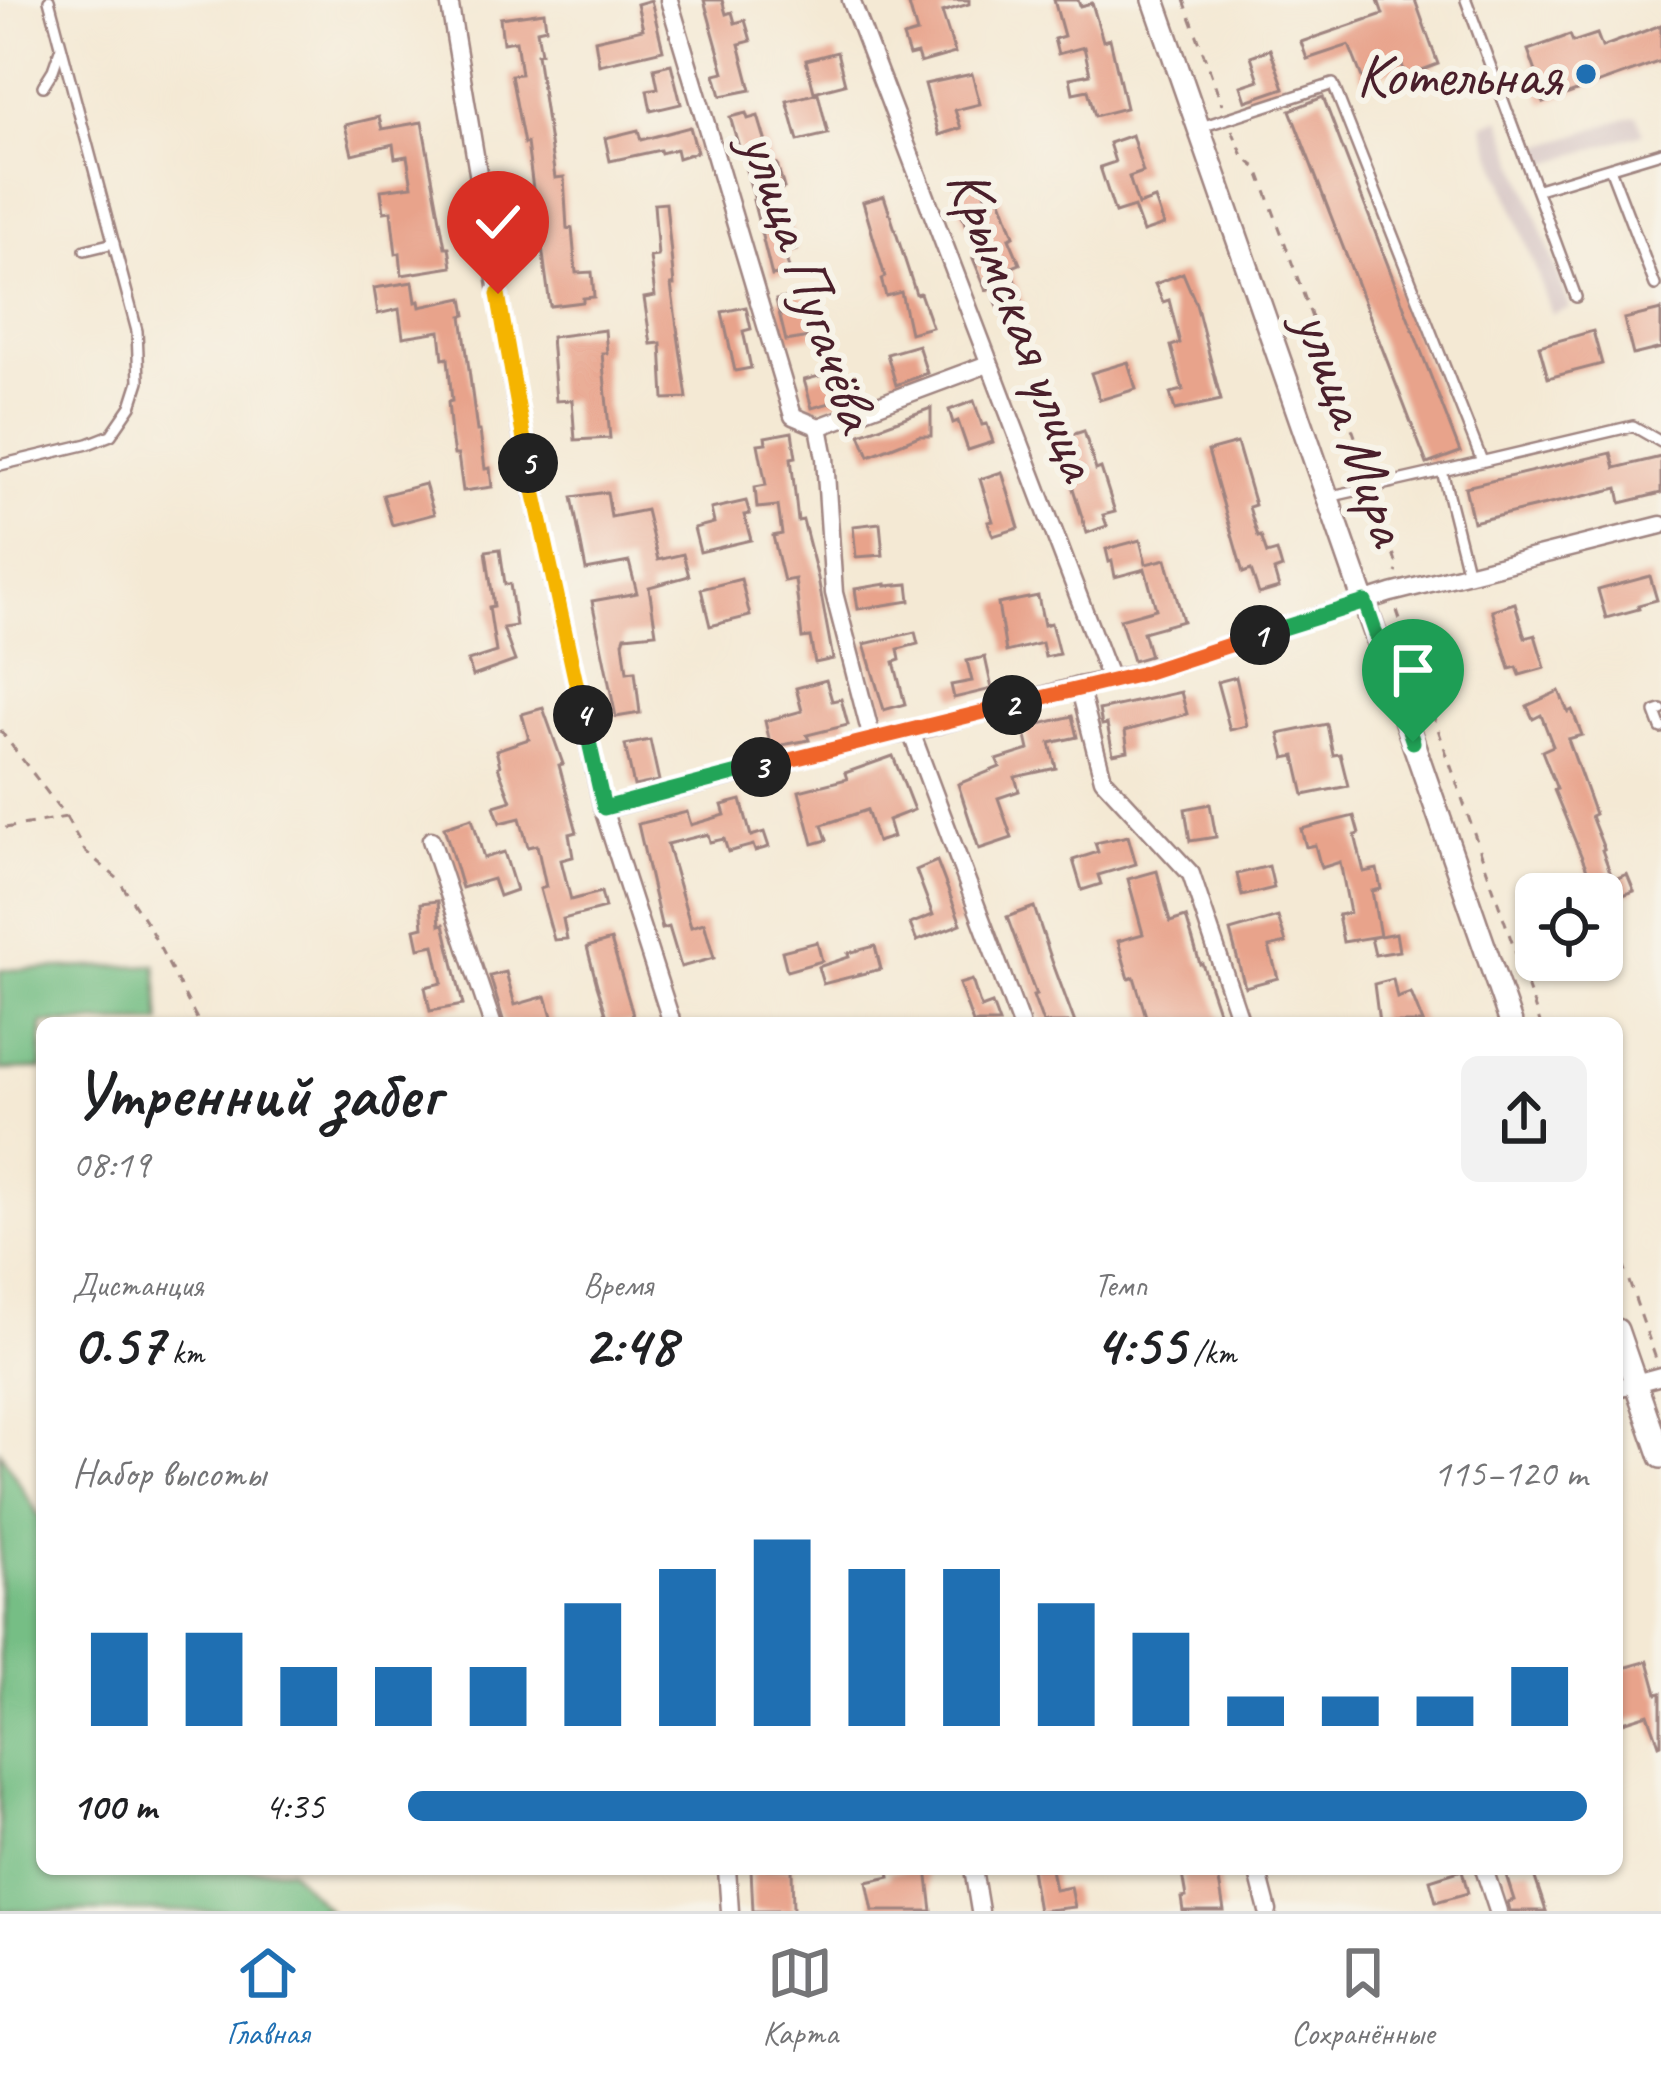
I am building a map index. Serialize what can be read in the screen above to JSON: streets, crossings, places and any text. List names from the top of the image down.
{
  "streets": {
    "street": ["улица Пугачёва", "Крымская улица", "улица Мира"]
  },
  "places": ["Котельная"],
  "page": {
    "pins": [
      "5",
      "1",
      "2",
      "4",
      "3"
    ],
    "heading": ["Утренний забег", "08:19"],
    "stats": [
      ["Дистанция", "0.57 km"],
      ["Время", "2:48"],
      ["Темп", "4:55 /km"]
    ],
    "chart": ["Набор высоты", "115–120 m"],
    "list": [
      {
        "name": "100 m",
        "note": "4:35"
      }
    ],
    "tabs": ["Главная", "Карта", "Сохранённые"]
  }
}
